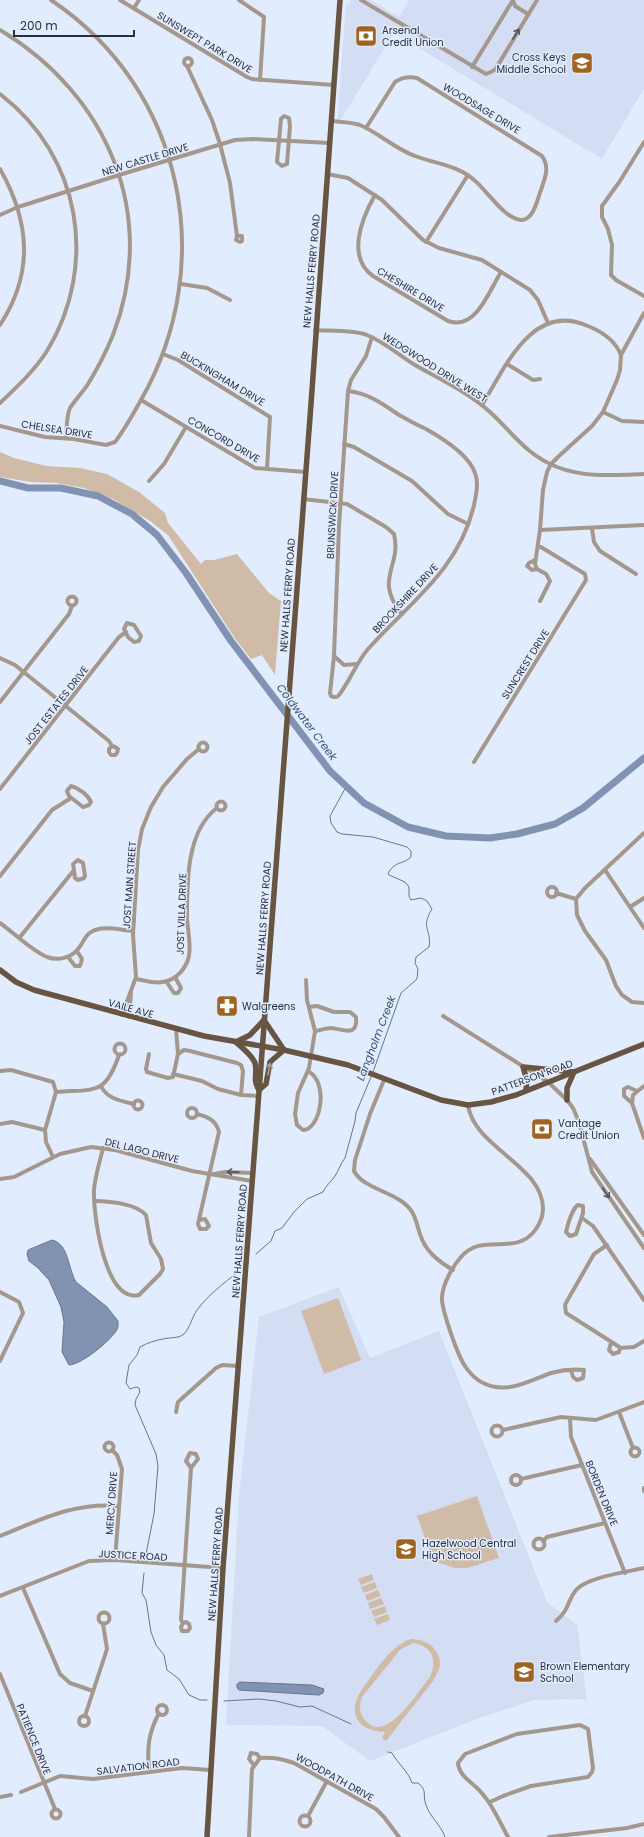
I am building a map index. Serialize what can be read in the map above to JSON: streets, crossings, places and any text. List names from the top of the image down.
{
  "streets": {
    "main road": ["NEW HALLS FERRY ROAD", "VAILE AVE", "PATTERSON ROAD"],
    "street": [
      "SUNSWEPT PARK DRIVE",
      "WOODSAGE DRIVE",
      "NEW CASTLE DRIVE",
      "CHESHIRE DRIVE",
      "WEDGWOOD DRIVE WEST",
      "BUCKINGHAM DRIVE",
      "CHELSEA DRIVE",
      "CONCORD DRIVE",
      "BRUNSWICK DRIVE",
      "BROOKSHIRE DRIVE",
      "SUNCREST DRIVE",
      "JOST ESTATES DRIVE",
      "JOST MAIN STREET",
      "JOST VILLA DRIVE",
      "DEL LAGO DRIVE",
      "BORDEN DRIVE",
      "MERCY DRIVE",
      "JUSTICE ROAD",
      "PATIENCE DRIVE",
      "SALVATION ROAD",
      "WOODPATH DRIVE"
    ]
  },
  "crossings": [
    ["SUNSWEPT PARK DRIVE", "NEW HALLS FERRY ROAD"],
    ["NEW CASTLE DRIVE", "NEW HALLS FERRY ROAD"],
    ["NEW HALLS FERRY ROAD", "WEDGWOOD DRIVE WEST"],
    ["NEW HALLS FERRY ROAD", "CONCORD DRIVE"],
    ["NEW HALLS FERRY ROAD", "VAILE AVE"],
    ["NEW HALLS FERRY ROAD", "PATTERSON ROAD"],
    ["NEW HALLS FERRY ROAD", "DEL LAGO DRIVE"],
    ["NEW HALLS FERRY ROAD", "JUSTICE ROAD"],
    ["NEW HALLS FERRY ROAD", "SALVATION ROAD"],
    ["WEDGWOOD DRIVE WEST", "BRUNSWICK DRIVE"],
    ["BUCKINGHAM DRIVE", "CONCORD DRIVE"],
    ["CHELSEA DRIVE", "CONCORD DRIVE"],
    ["BRUNSWICK DRIVE", "BROOKSHIRE DRIVE"],
    ["JOST MAIN STREET", "JOST VILLA DRIVE"],
    ["JOST MAIN STREET", "VAILE AVE"],
    ["VAILE AVE", "PATTERSON ROAD"],
    ["MERCY DRIVE", "JUSTICE ROAD"],
    ["PATIENCE DRIVE", "SALVATION ROAD"]
  ],
  "water": ["Coldwater Creek", "Langholm Creek"],
  "places": {
    "bank": ["Arsenal Credit Union", "Vantage Credit Union"],
    "school or university": ["Cross Keys Middle School", "Hazelwood Central High School", "Brown Elementary School"],
    "pharmacy": ["Walgreens"]
  },
  "scale_bar": "200 m"
}
